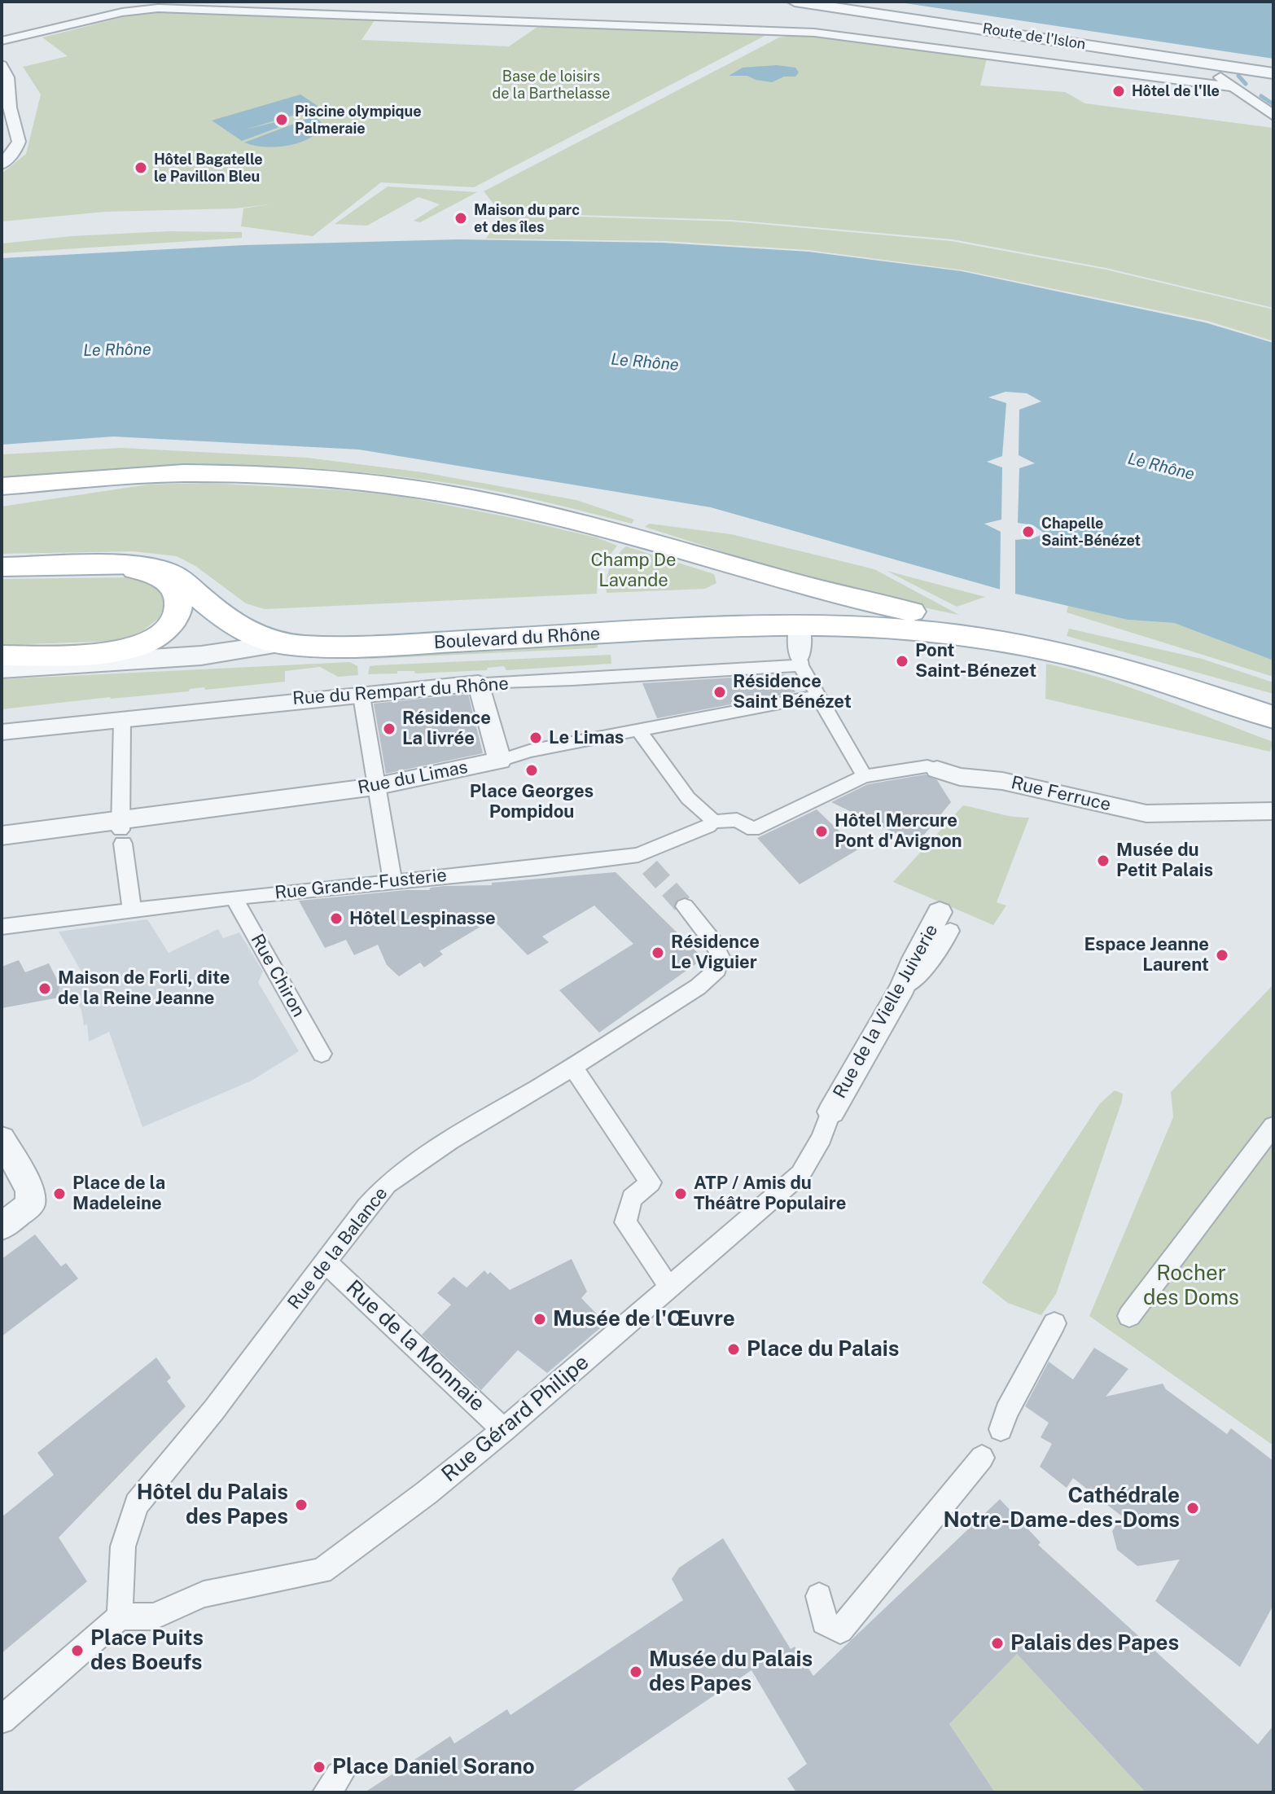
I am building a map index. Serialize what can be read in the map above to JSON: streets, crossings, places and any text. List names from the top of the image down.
{
  "streets": {
    "main road": ["Boulevard du Rhône"],
    "street": [
      "Route de l'Islon",
      "Rue du Rempart du Rhône",
      "Rue du Limas",
      "Rue Ferruce",
      "Rue Grande-Fusterie",
      "Rue Chiron",
      "Rue de la Vielle Juiverie",
      "Rue de la Balance",
      "Rue de la Monnaie",
      "Rue Gérard Philipe"
    ]
  },
  "crossings": [
    ["Rue Ferruce", "Rue Grande-Fusterie"],
    ["Rue Grande-Fusterie", "Rue Chiron"],
    ["Rue de la Vielle Juiverie", "Rue Gérard Philipe"],
    ["Rue de la Balance", "Rue de la Monnaie"],
    ["Rue de la Balance", "Rue Gérard Philipe"],
    ["Rue de la Monnaie", "Rue Gérard Philipe"]
  ],
  "water": ["Le Rhône"],
  "parks": ["Base de loisirs de la Barthelasse", "Champ De Lavande", "Rocher des Doms"],
  "places": [
    "Hôtel de l'Ile",
    "Piscine olympique Palmeraie",
    "Hôtel Bagatelle le Pavillon Bleu",
    "Maison du parc et des îles",
    "Chapelle Saint-Bénézet",
    "Pont Saint-Bénezet",
    "Résidence Saint Bénézet",
    "Résidence La livrée",
    "Le Limas",
    "Place Georges Pompidou",
    "Hôtel Mercure Pont d'Avignon",
    "Musée du Petit Palais",
    "Hôtel Lespinasse",
    "Résidence Le Viguier",
    "Espace Jeanne Laurent",
    "Maison de Forli, dite de la Reine Jeanne",
    "Place de la Madeleine",
    "ATP / Amis du Théâtre Populaire",
    "Musée de l'Œuvre",
    "Place du Palais",
    "Hôtel du Palais des Papes",
    "Cathédrale Notre-Dame-des-Doms",
    "Palais des Papes",
    "Place Puits des Boeufs",
    "Musée du Palais des Papes",
    "Place Daniel Sorano"
  ]
}
